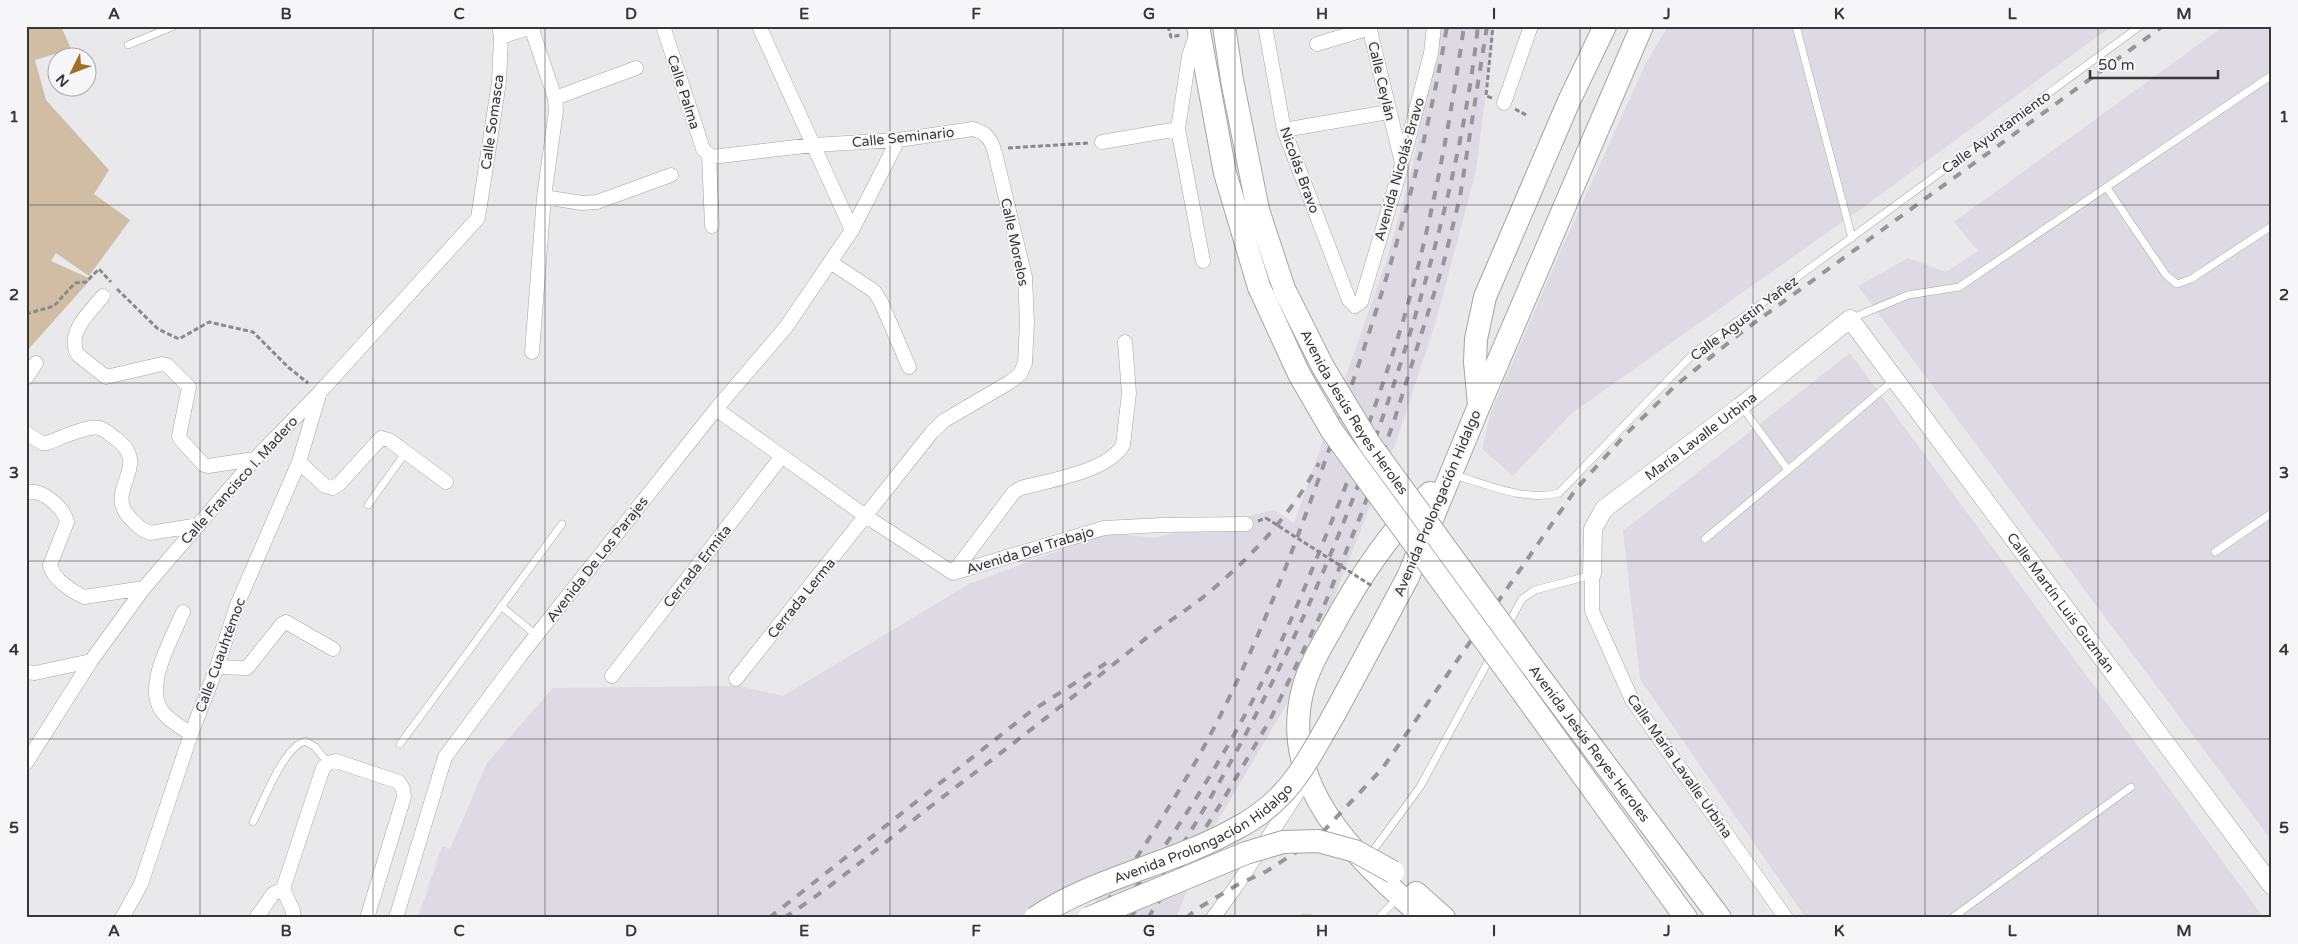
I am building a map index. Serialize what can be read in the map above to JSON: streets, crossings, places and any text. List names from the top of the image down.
{
  "streets": {
    "highway": ["Avenida Jesús Reyes Heroles", "Avenida Prolongación Hidalgo"],
    "street": [
      "Calle Ceylán",
      "Calle Palma",
      "Calle Somasca",
      "Calle Seminario",
      "Avenida Nicolás Bravo",
      "Nicolás Bravo",
      "Calle Morelos",
      "María Lavalle Urbina",
      "Calle Francisco I. Madero",
      "Avenida Del Trabajo",
      "Avenida De Los Parajes",
      "Cerrada Ermita",
      "Cerrada Lerma",
      "Calle Martín Luis Guzmán",
      "Calle Cuauhtémoc",
      "Calle María Lavalle Urbina"
    ],
    "lane": ["Calle Ayuntamiento", "Calle Agustín Yañez"]
  },
  "crossings": [
    ["Calle Ceylán", "Avenida Nicolás Bravo"],
    ["Calle Palma", "Calle Seminario"],
    ["Calle Somasca", "Calle Francisco I. Madero"],
    ["Calle Ayuntamiento", "Calle Agustín Yañez"],
    ["Calle Seminario", "Calle Morelos"],
    ["Avenida Nicolás Bravo", "Nicolás Bravo"],
    ["Calle Morelos", "Avenida Del Trabajo"],
    ["Calle Morelos", "Cerrada Lerma"],
    ["Calle Agustín Yañez", "Avenida Prolongación Hidalgo"],
    ["María Lavalle Urbina", "Calle Martín Luis Guzmán"],
    ["María Lavalle Urbina", "Calle María Lavalle Urbina"],
    ["Calle Francisco I. Madero", "Calle Cuauhtémoc"],
    ["Avenida Del Trabajo", "Avenida De Los Parajes"],
    ["Avenida Del Trabajo", "Cerrada Ermita"],
    ["Avenida Del Trabajo", "Cerrada Lerma"]
  ],
  "scale_bar": "50 m",
  "north": "bottom left",
  "grid": {
    "columns": [
      "A",
      "B",
      "C",
      "D",
      "E",
      "F",
      "G",
      "H",
      "I",
      "J",
      "K",
      "L",
      "M"
    ],
    "rows": [
      "1",
      "2",
      "3",
      "4",
      "5"
    ]
  }
}
